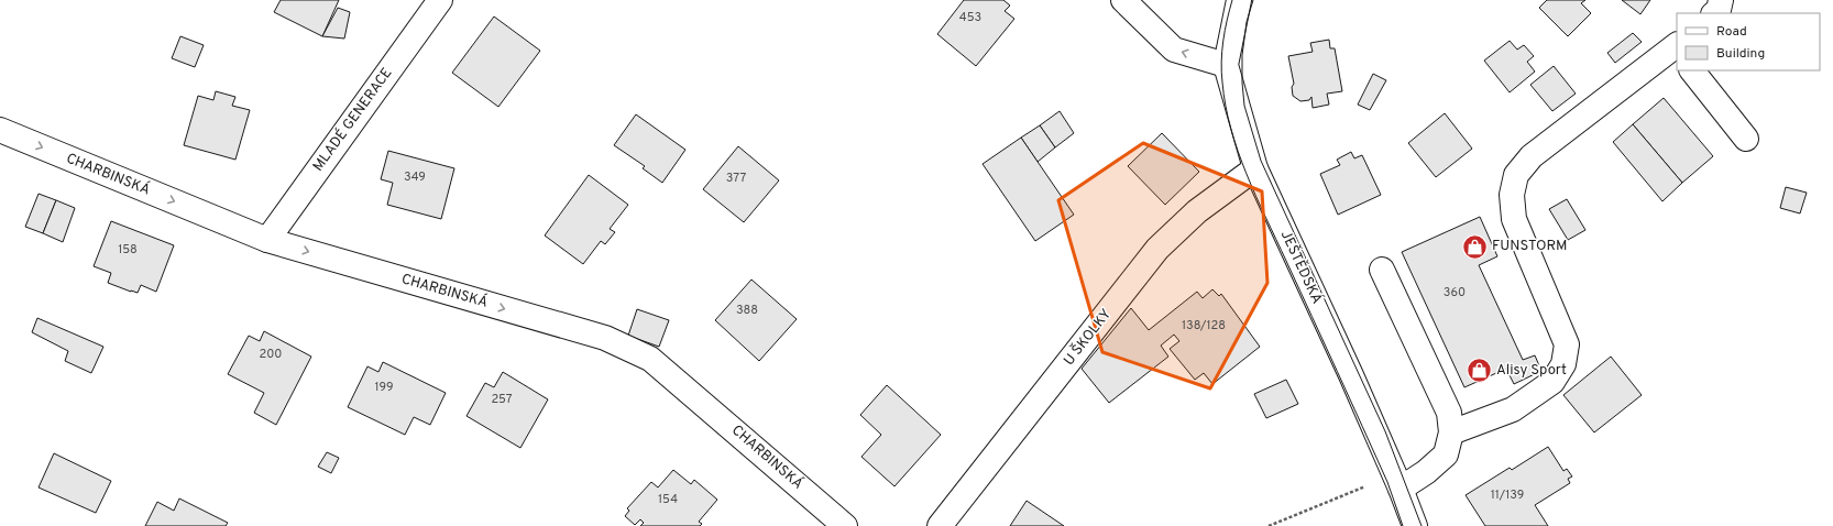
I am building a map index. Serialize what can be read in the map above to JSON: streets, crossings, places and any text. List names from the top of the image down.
{
  "streets": {
    "street": [
      "MLADÉ GENERACE",
      "CHARBINSKÁ",
      "JEŠTĚDSKÁ",
      "U ŠKOLKY"
    ]
  },
  "crossings": [
    ["MLADÉ GENERACE", "CHARBINSKÁ"],
    ["JEŠTĚDSKÁ", "U ŠKOLKY"]
  ],
  "one_way": ["CHARBINSKÁ"],
  "places": {
    "shop": ["FUNSTORM", "Alisy Sport"]
  },
  "house_numbers": [
    "453",
    "349",
    "377",
    "158",
    "360",
    "388",
    "138/128",
    "200",
    "199",
    "257",
    "11/139",
    "154"
  ],
  "legend": ["Road", "Building"]
}
